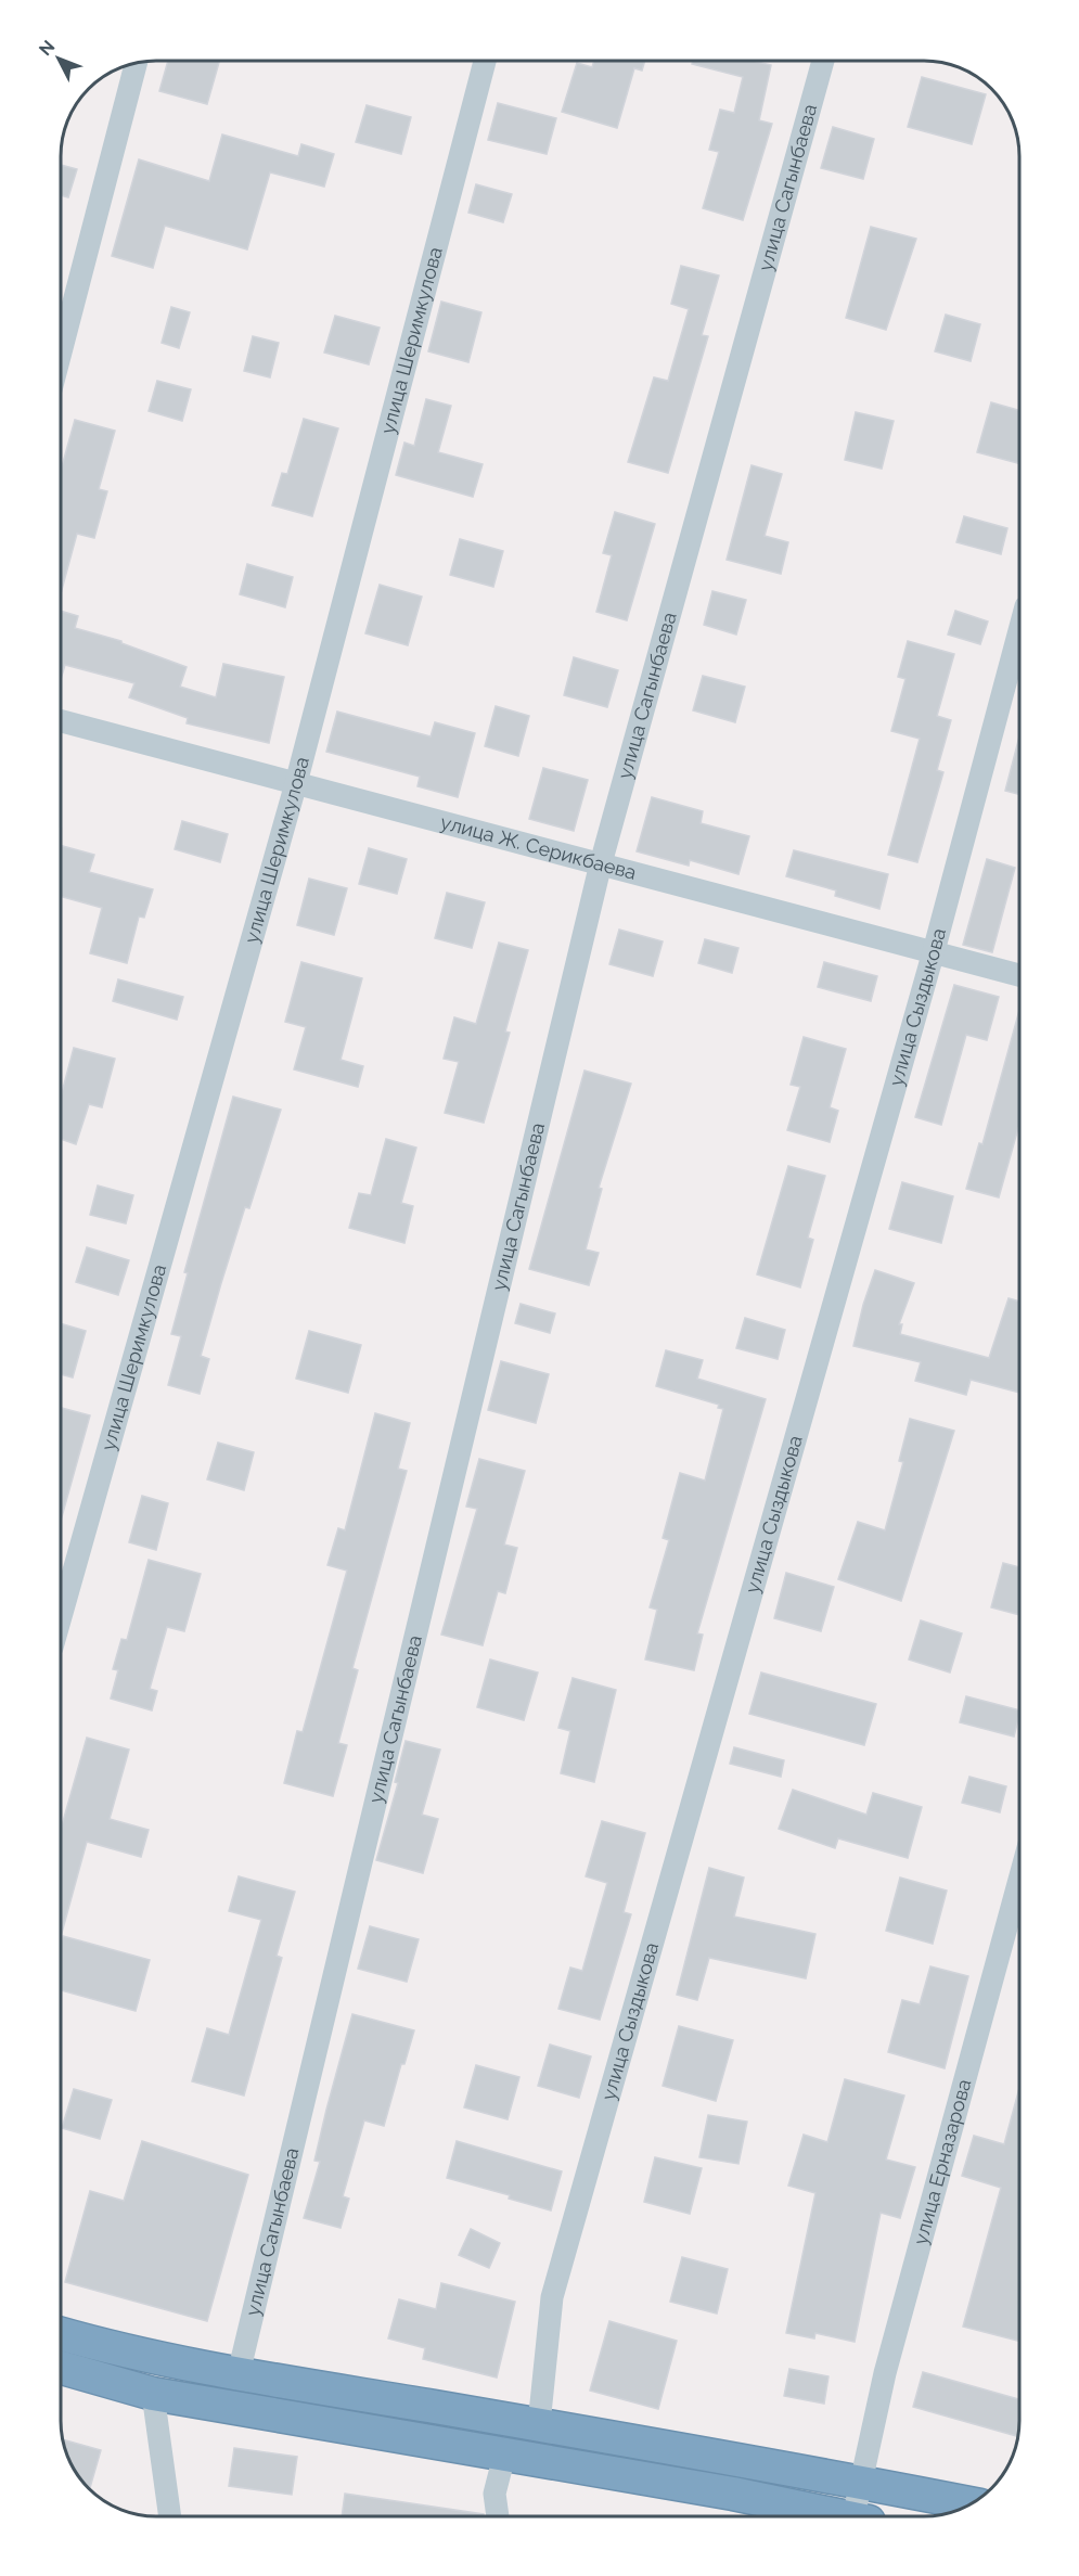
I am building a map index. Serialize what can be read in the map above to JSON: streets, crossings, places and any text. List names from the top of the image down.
{
  "streets": {
    "street": [
      "улица Сагынбаева",
      "улица Шеримкулова",
      "улица Ж. Серикбаева",
      "улица Сыздыкова",
      "улица Ерназарова"
    ]
  },
  "crossings": [
    ["улица Сагынбаева", "улица Ж. Серикбаева"],
    ["улица Шеримкулова", "улица Ж. Серикбаева"],
    ["улица Ж. Серикбаева", "улица Сыздыкова"]
  ],
  "north": "top left"
}
